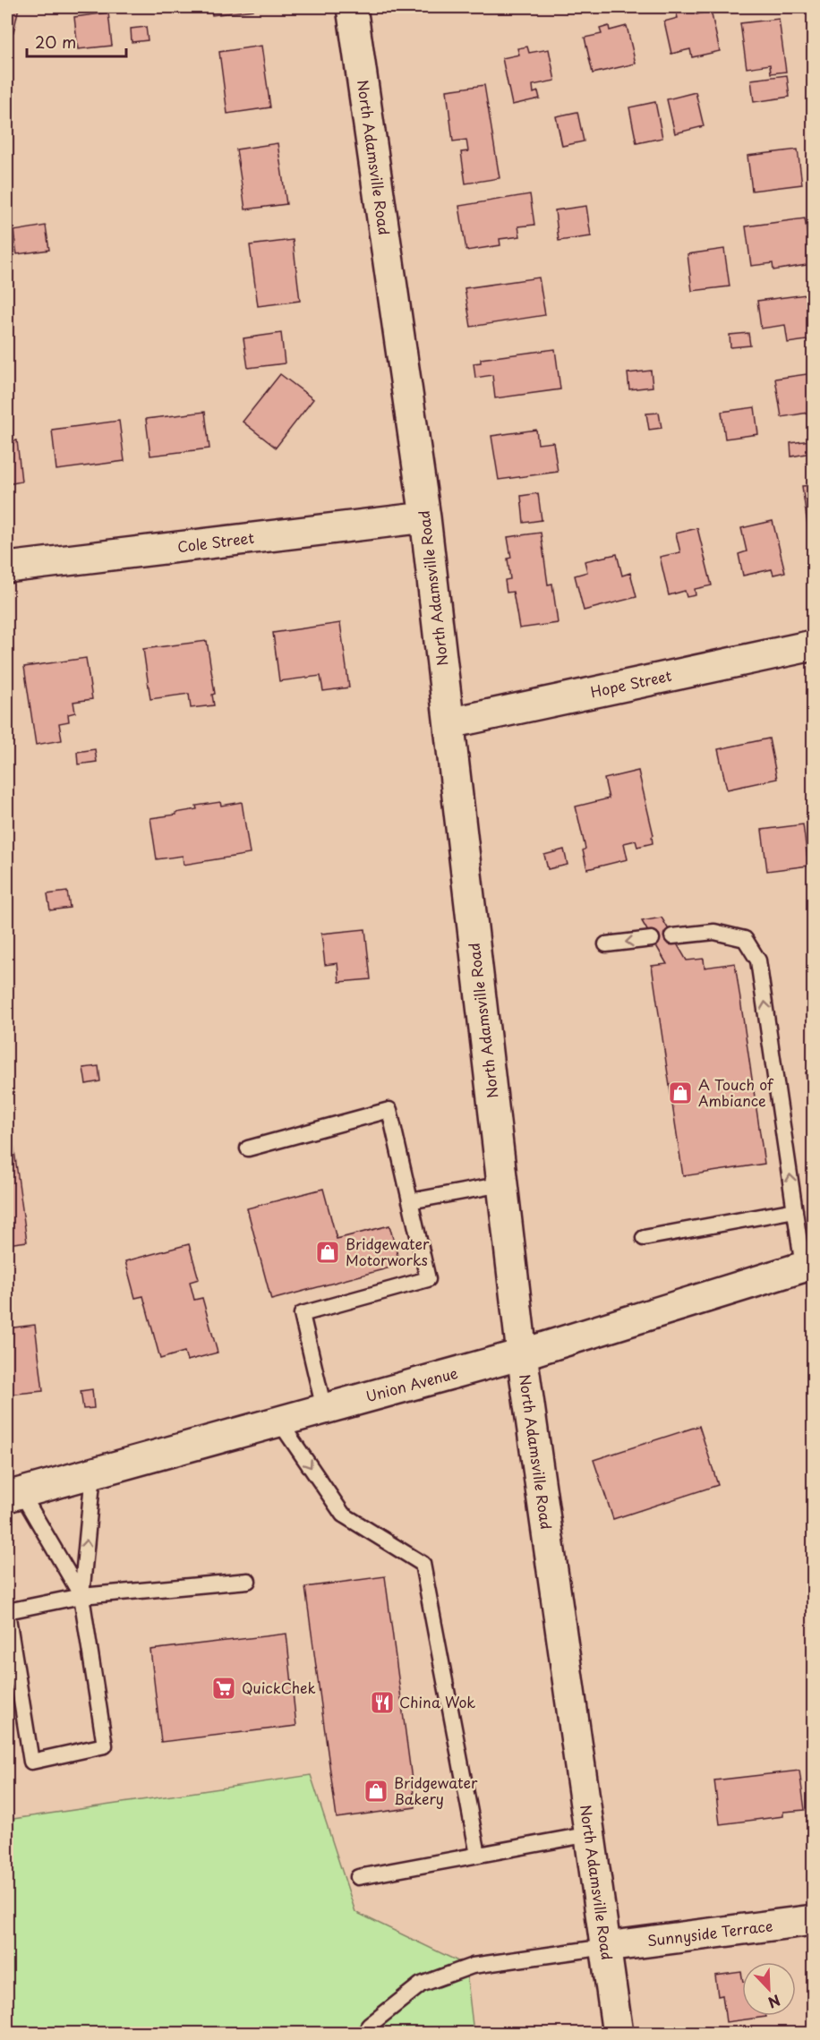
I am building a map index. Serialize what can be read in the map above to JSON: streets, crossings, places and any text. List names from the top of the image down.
{
  "streets": {
    "street": [
      "North Adamsville Road",
      "Cole Street",
      "Hope Street",
      "Union Avenue",
      "Sunnyside Terrace"
    ]
  },
  "crossings": [
    ["North Adamsville Road", "Cole Street"],
    ["North Adamsville Road", "Hope Street"],
    ["North Adamsville Road", "Union Avenue"],
    ["North Adamsville Road", "Sunnyside Terrace"]
  ],
  "places": {
    "shop": ["A Touch of Ambiance", "Bridgewater Motorworks", "Bridgewater Bakery"],
    "supermarket": ["QuickChek"],
    "restaurant": ["China Wok"]
  },
  "scale_bar": "20 m",
  "north": "bottom right"
}
